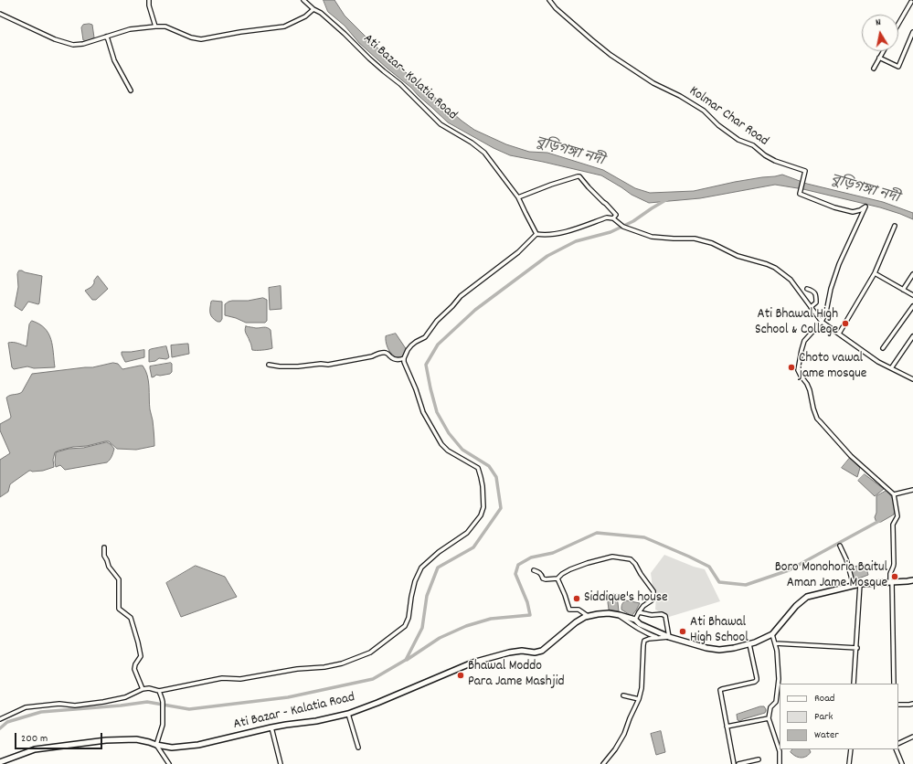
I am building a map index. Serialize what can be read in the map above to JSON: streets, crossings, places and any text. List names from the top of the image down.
{
  "streets": {
    "main road": ["Ati Bazar - Kalatia Road"],
    "street": ["Ati Bazar- Kolatia Road", "Kolmar Char Road"]
  },
  "water": ["বুড়িগঙ্গা নদী"],
  "places": [
    "Ati Bhawal High School & College",
    "Choto vawal jame mosque",
    "Boro Monohoria Baitul Aman Jame Mosque",
    "Siddique's house",
    "Ati Bhawal High School",
    "Bhawal Moddo Para Jame Mashjid"
  ],
  "legend": ["Road", "Park", "Water"],
  "scale_bar": "200 m",
  "north": "top"
}
